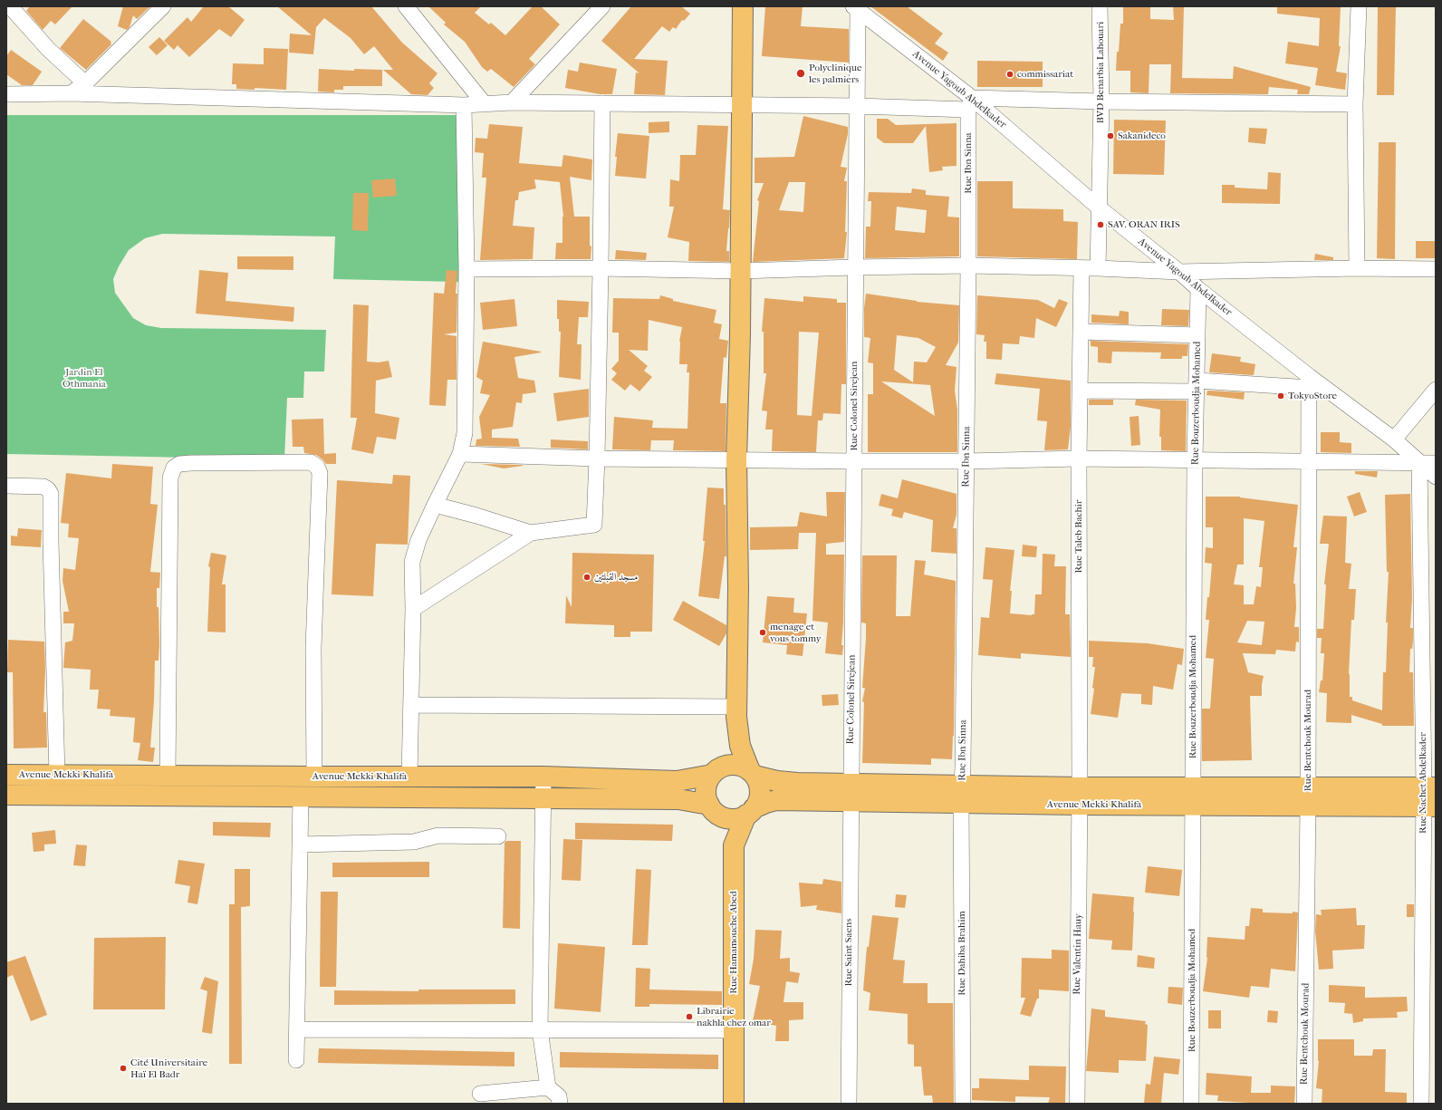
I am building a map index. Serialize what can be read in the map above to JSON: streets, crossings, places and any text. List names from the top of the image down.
{
  "streets": {
    "main road": ["Avenue Mekki Khalifa", "Rue Hamamouche Abed"],
    "street": [
      "BVD Benarbia Lahouari",
      "Avenue Yagoub Abdelkader",
      "Rue Ibn Sinna",
      "Rue Bouzerboudja Mohamed",
      "Rue Colonel Sirejean",
      "Rue Taleb Bachir",
      "Rue Bentchouk Mourad",
      "Rue Nachet Abdelkader",
      "Rue Saint Saens",
      "Rue Dahiba Brahim",
      "Rue Valentin Hauy"
    ]
  },
  "crossings": [
    ["BVD Benarbia Lahouari", "Avenue Yagoub Abdelkader"],
    ["Avenue Yagoub Abdelkader", "Rue Ibn Sinna"],
    ["Avenue Yagoub Abdelkader", "Rue Bouzerboudja Mohamed"],
    ["Avenue Yagoub Abdelkader", "Rue Colonel Sirejean"],
    ["Avenue Yagoub Abdelkader", "Rue Bentchouk Mourad"],
    ["Avenue Yagoub Abdelkader", "Rue Nachet Abdelkader"],
    ["Rue Ibn Sinna", "Avenue Mekki Khalifa"],
    ["Rue Ibn Sinna", "Rue Dahiba Brahim"],
    ["Rue Bouzerboudja Mohamed", "Avenue Mekki Khalifa"],
    ["Rue Colonel Sirejean", "Avenue Mekki Khalifa"],
    ["Rue Colonel Sirejean", "Rue Saint Saens"],
    ["Rue Taleb Bachir", "Avenue Mekki Khalifa"],
    ["Rue Taleb Bachir", "Rue Valentin Hauy"],
    ["Rue Bentchouk Mourad", "Avenue Mekki Khalifa"],
    ["Avenue Mekki Khalifa", "Rue Nachet Abdelkader"],
    ["Avenue Mekki Khalifa", "Rue Saint Saens"],
    ["Avenue Mekki Khalifa", "Rue Dahiba Brahim"],
    ["Avenue Mekki Khalifa", "Rue Valentin Hauy"]
  ],
  "parks": ["Jardin El Othmania"],
  "places": [
    "Polyclinique les palmiers",
    "commissariat",
    "Sakanideco",
    "SAV. ORAN IRIS",
    "TokyoStore",
    "مسجد القبلتين",
    "menage et vous tommy",
    "Librairie nakhla chez omar",
    "Cité Universitaire Haï El Badr"
  ]
}
